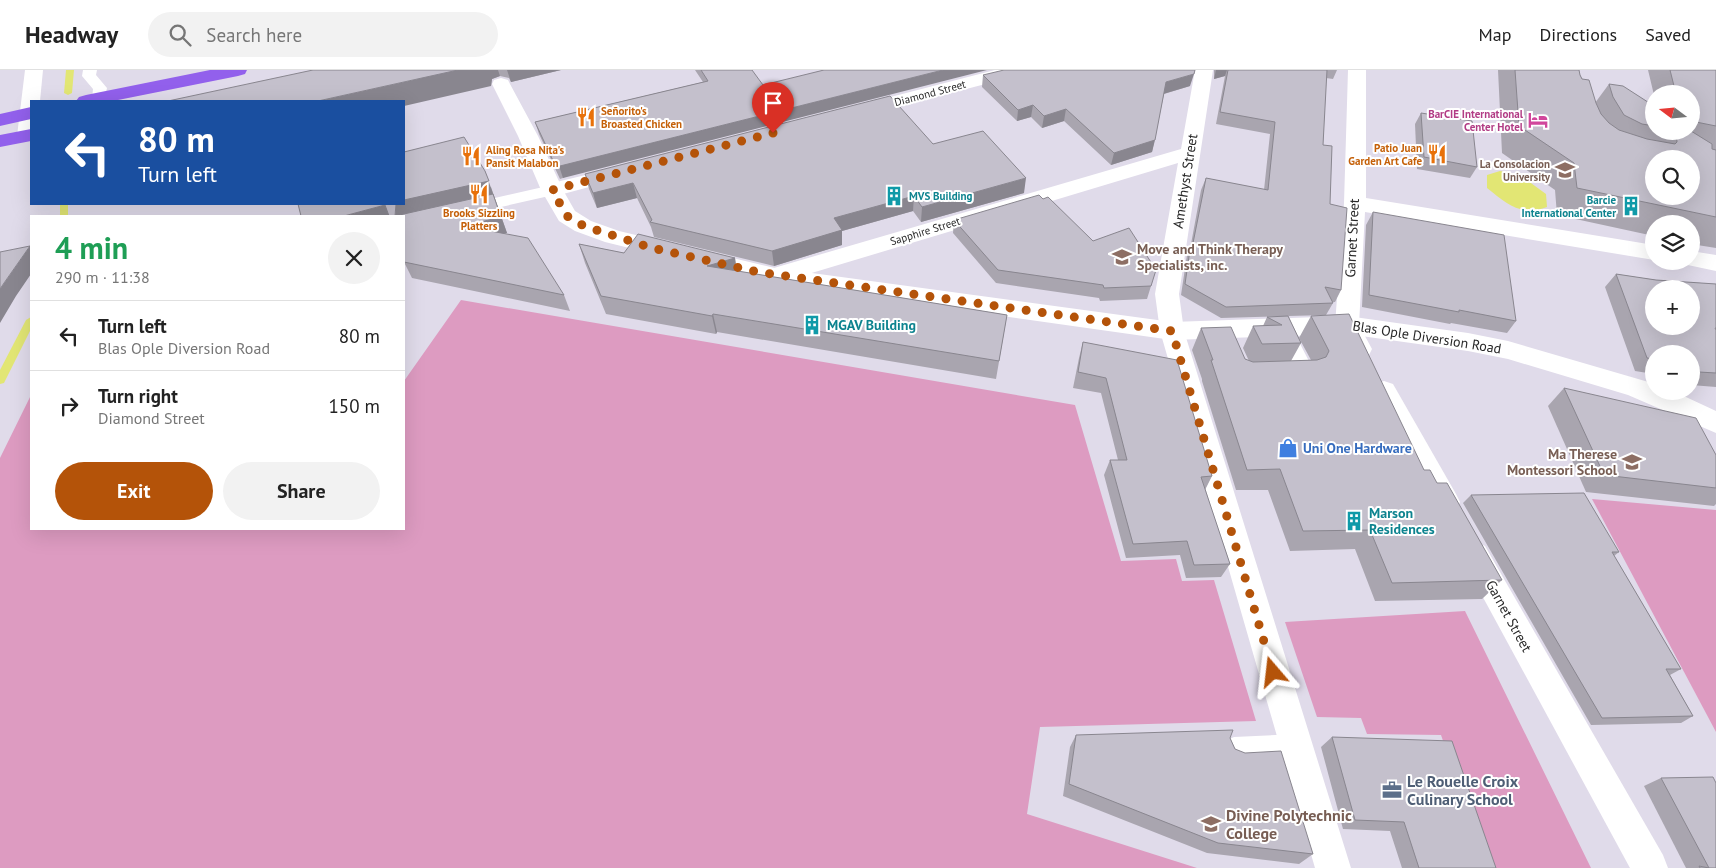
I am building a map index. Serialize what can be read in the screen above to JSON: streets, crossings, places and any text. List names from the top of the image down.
{
  "streets": {
    "street": [
      "Diamond Street",
      "Amethyst Street",
      "Sapphire Street",
      "Garnet Street",
      "Blas Ople Diversion Road"
    ]
  },
  "crossings": [
    ["Amethyst Street", "Sapphire Street"],
    ["Amethyst Street", "Blas Ople Diversion Road"],
    ["Sapphire Street", "Blas Ople Diversion Road"],
    ["Garnet Street", "Blas Ople Diversion Road"]
  ],
  "places": {
    "restaurant": [
      "Señorito's Broasted Chicken",
      "Patio Juan Garden Art Cafe",
      "Aling Rosa Nita's Pansit Malabon",
      "Brooks Sizzling Platters"
    ],
    "hotel": ["BarCIE International Center Hotel"],
    "school or university": [
      "La Consolacion University",
      "Move and Think Therapy Specialists, inc.",
      "Ma Therese Montessori School",
      "Divine Polytechnic College"
    ],
    "building": [
      "MVS Building",
      "Barcie International Center",
      "MGAV Building",
      "Marson Residences"
    ],
    "shop": ["Uni One Hardware"],
    "office": ["Le Rouelle Croix Culinary School"]
  },
  "north": "left",
  "page": {
    "header": "Headway",
    "search": "Search here",
    "nav": ["Map", "Directions", "Saved"],
    "map_buttons": ["+", "−"],
    "turn": ["80 m", "Turn left"],
    "heading": ["4 min", "290 m · 11:38"],
    "list": [
      {
        "name": "Turn left",
        "note": "Blas Ople Diversion Road",
        "value": "80 m"
      },
      {
        "name": "Turn right",
        "note": "Diamond Street",
        "value": "150 m"
      }
    ],
    "buttons": ["Exit", "Share"]
  }
}
